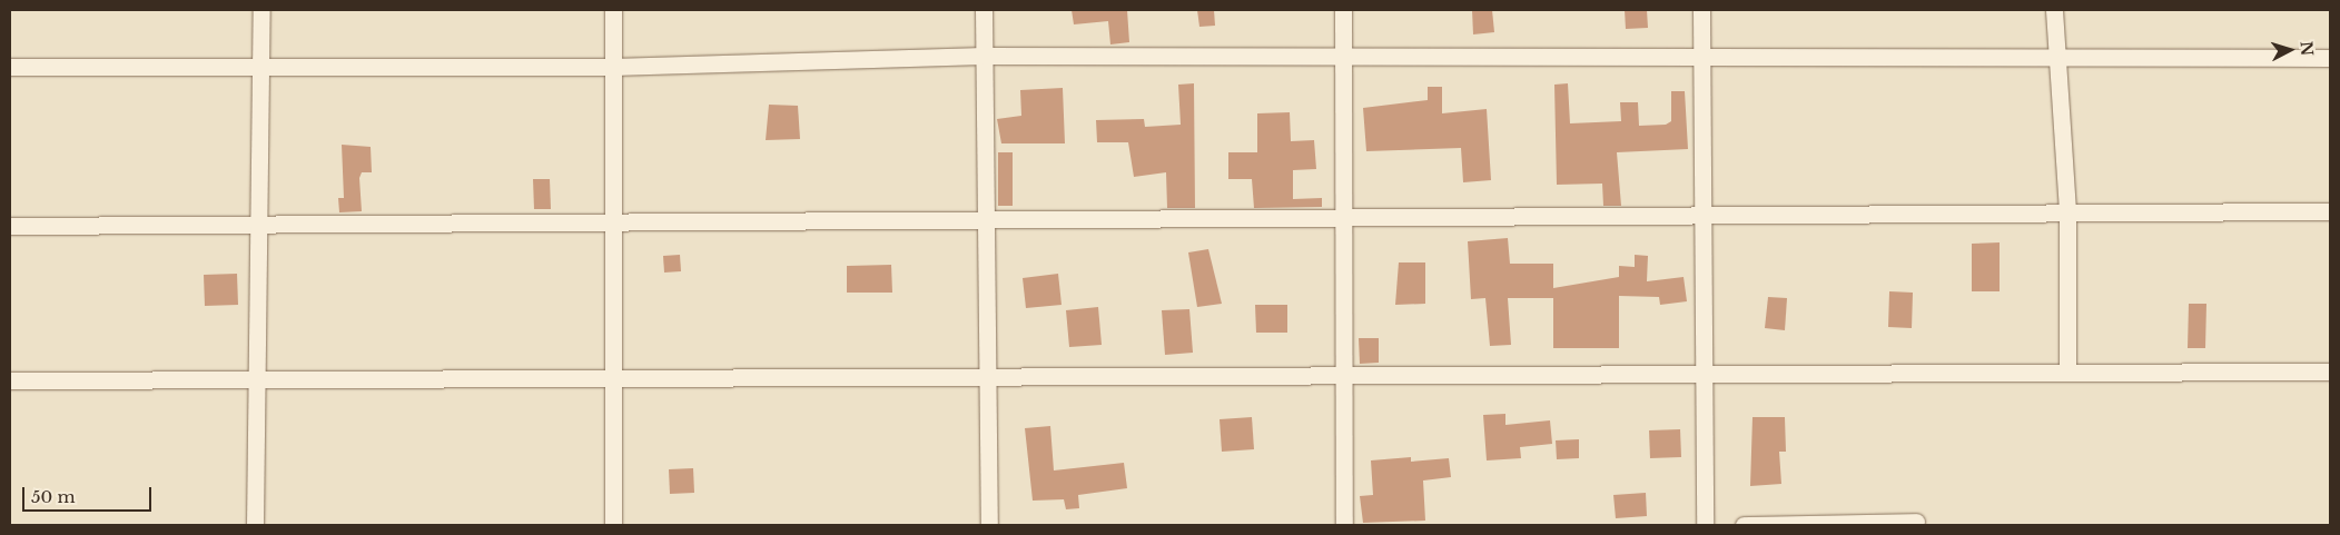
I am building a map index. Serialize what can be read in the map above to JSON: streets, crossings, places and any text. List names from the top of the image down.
{
  "scale_bar": "50 m",
  "north": "right"
}
